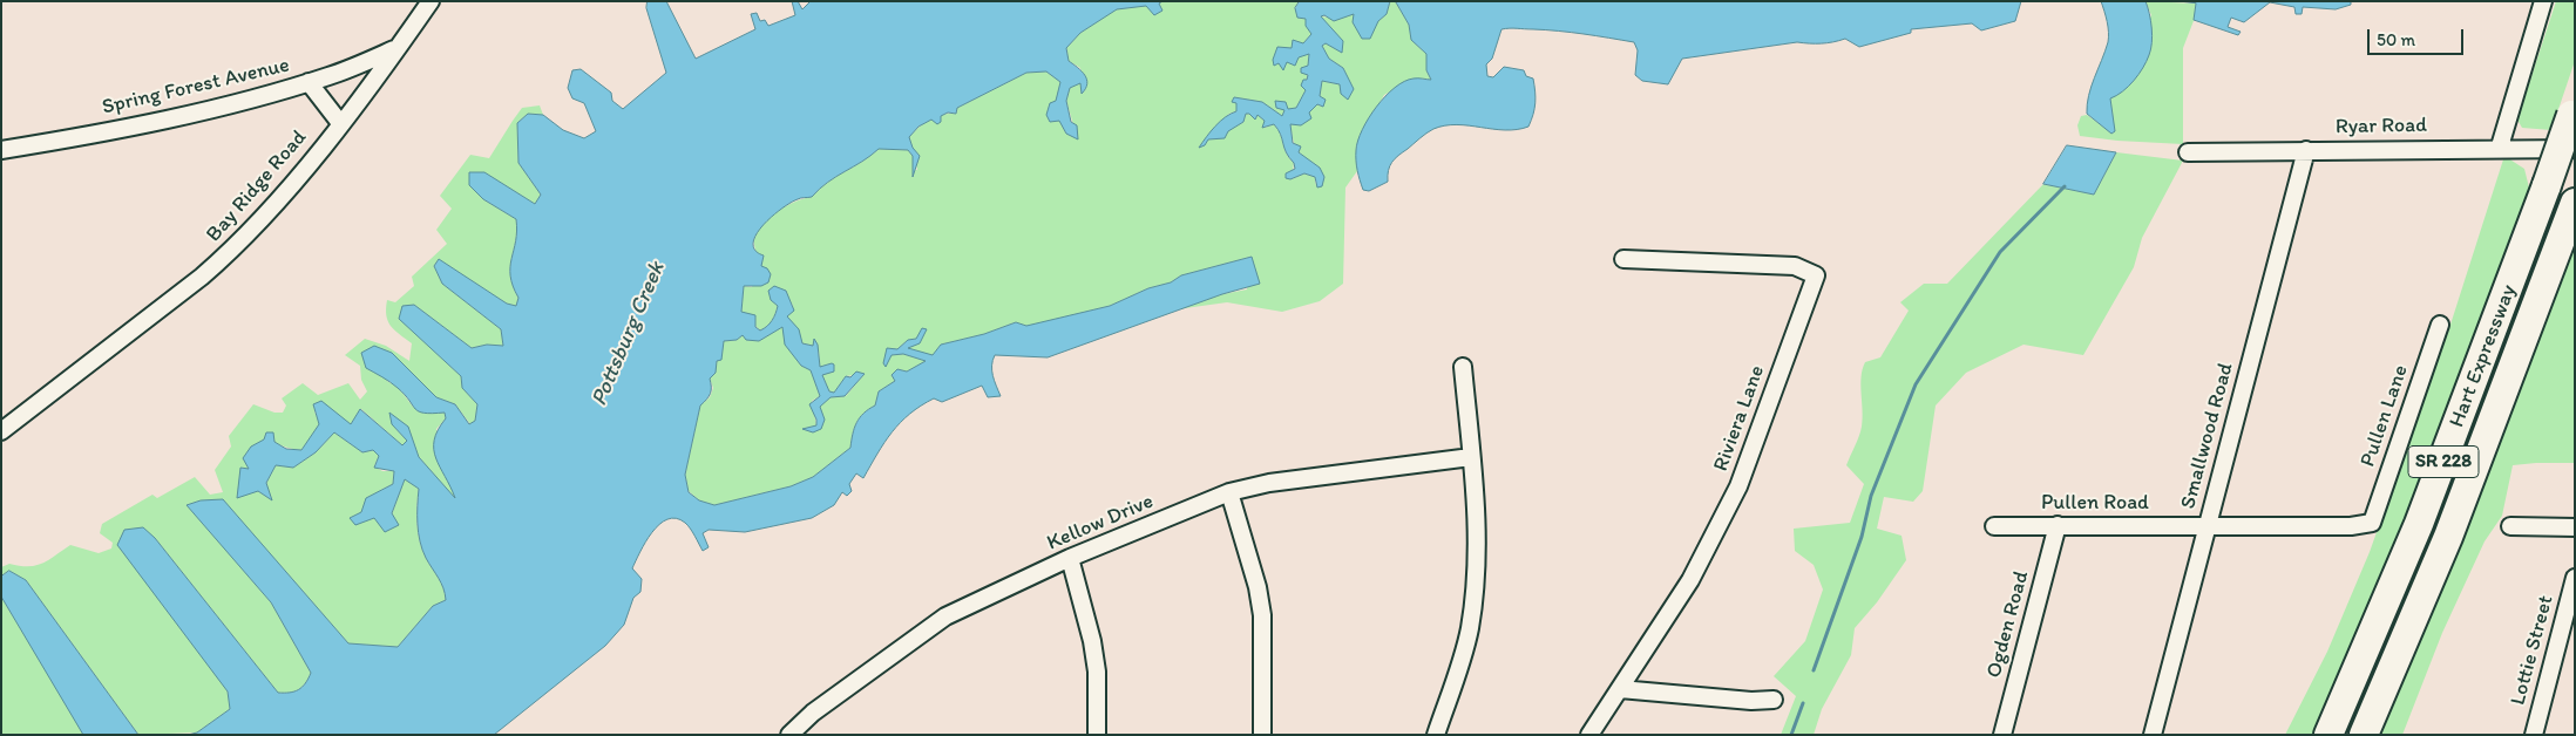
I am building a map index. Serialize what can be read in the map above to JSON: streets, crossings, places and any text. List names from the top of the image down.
{
  "streets": {
    "highway": ["Hart Expressway", "SR 228"],
    "street": [
      "Spring Forest Avenue",
      "Ryar Road",
      "Bay Ridge Road",
      "Pullen Lane",
      "Riviera Lane",
      "Smallwood Road",
      "Pullen Road",
      "Kellow Drive",
      "Ogden Road",
      "Lottie Street"
    ]
  },
  "crossings": [
    ["Spring Forest Avenue", "Bay Ridge Road"],
    ["Ryar Road", "Smallwood Road"],
    ["Pullen Lane", "Pullen Road"],
    ["Smallwood Road", "Pullen Road"],
    ["Pullen Road", "Ogden Road"]
  ],
  "water": ["Pottsburg Creek"],
  "scale_bar": "50 m"
}
